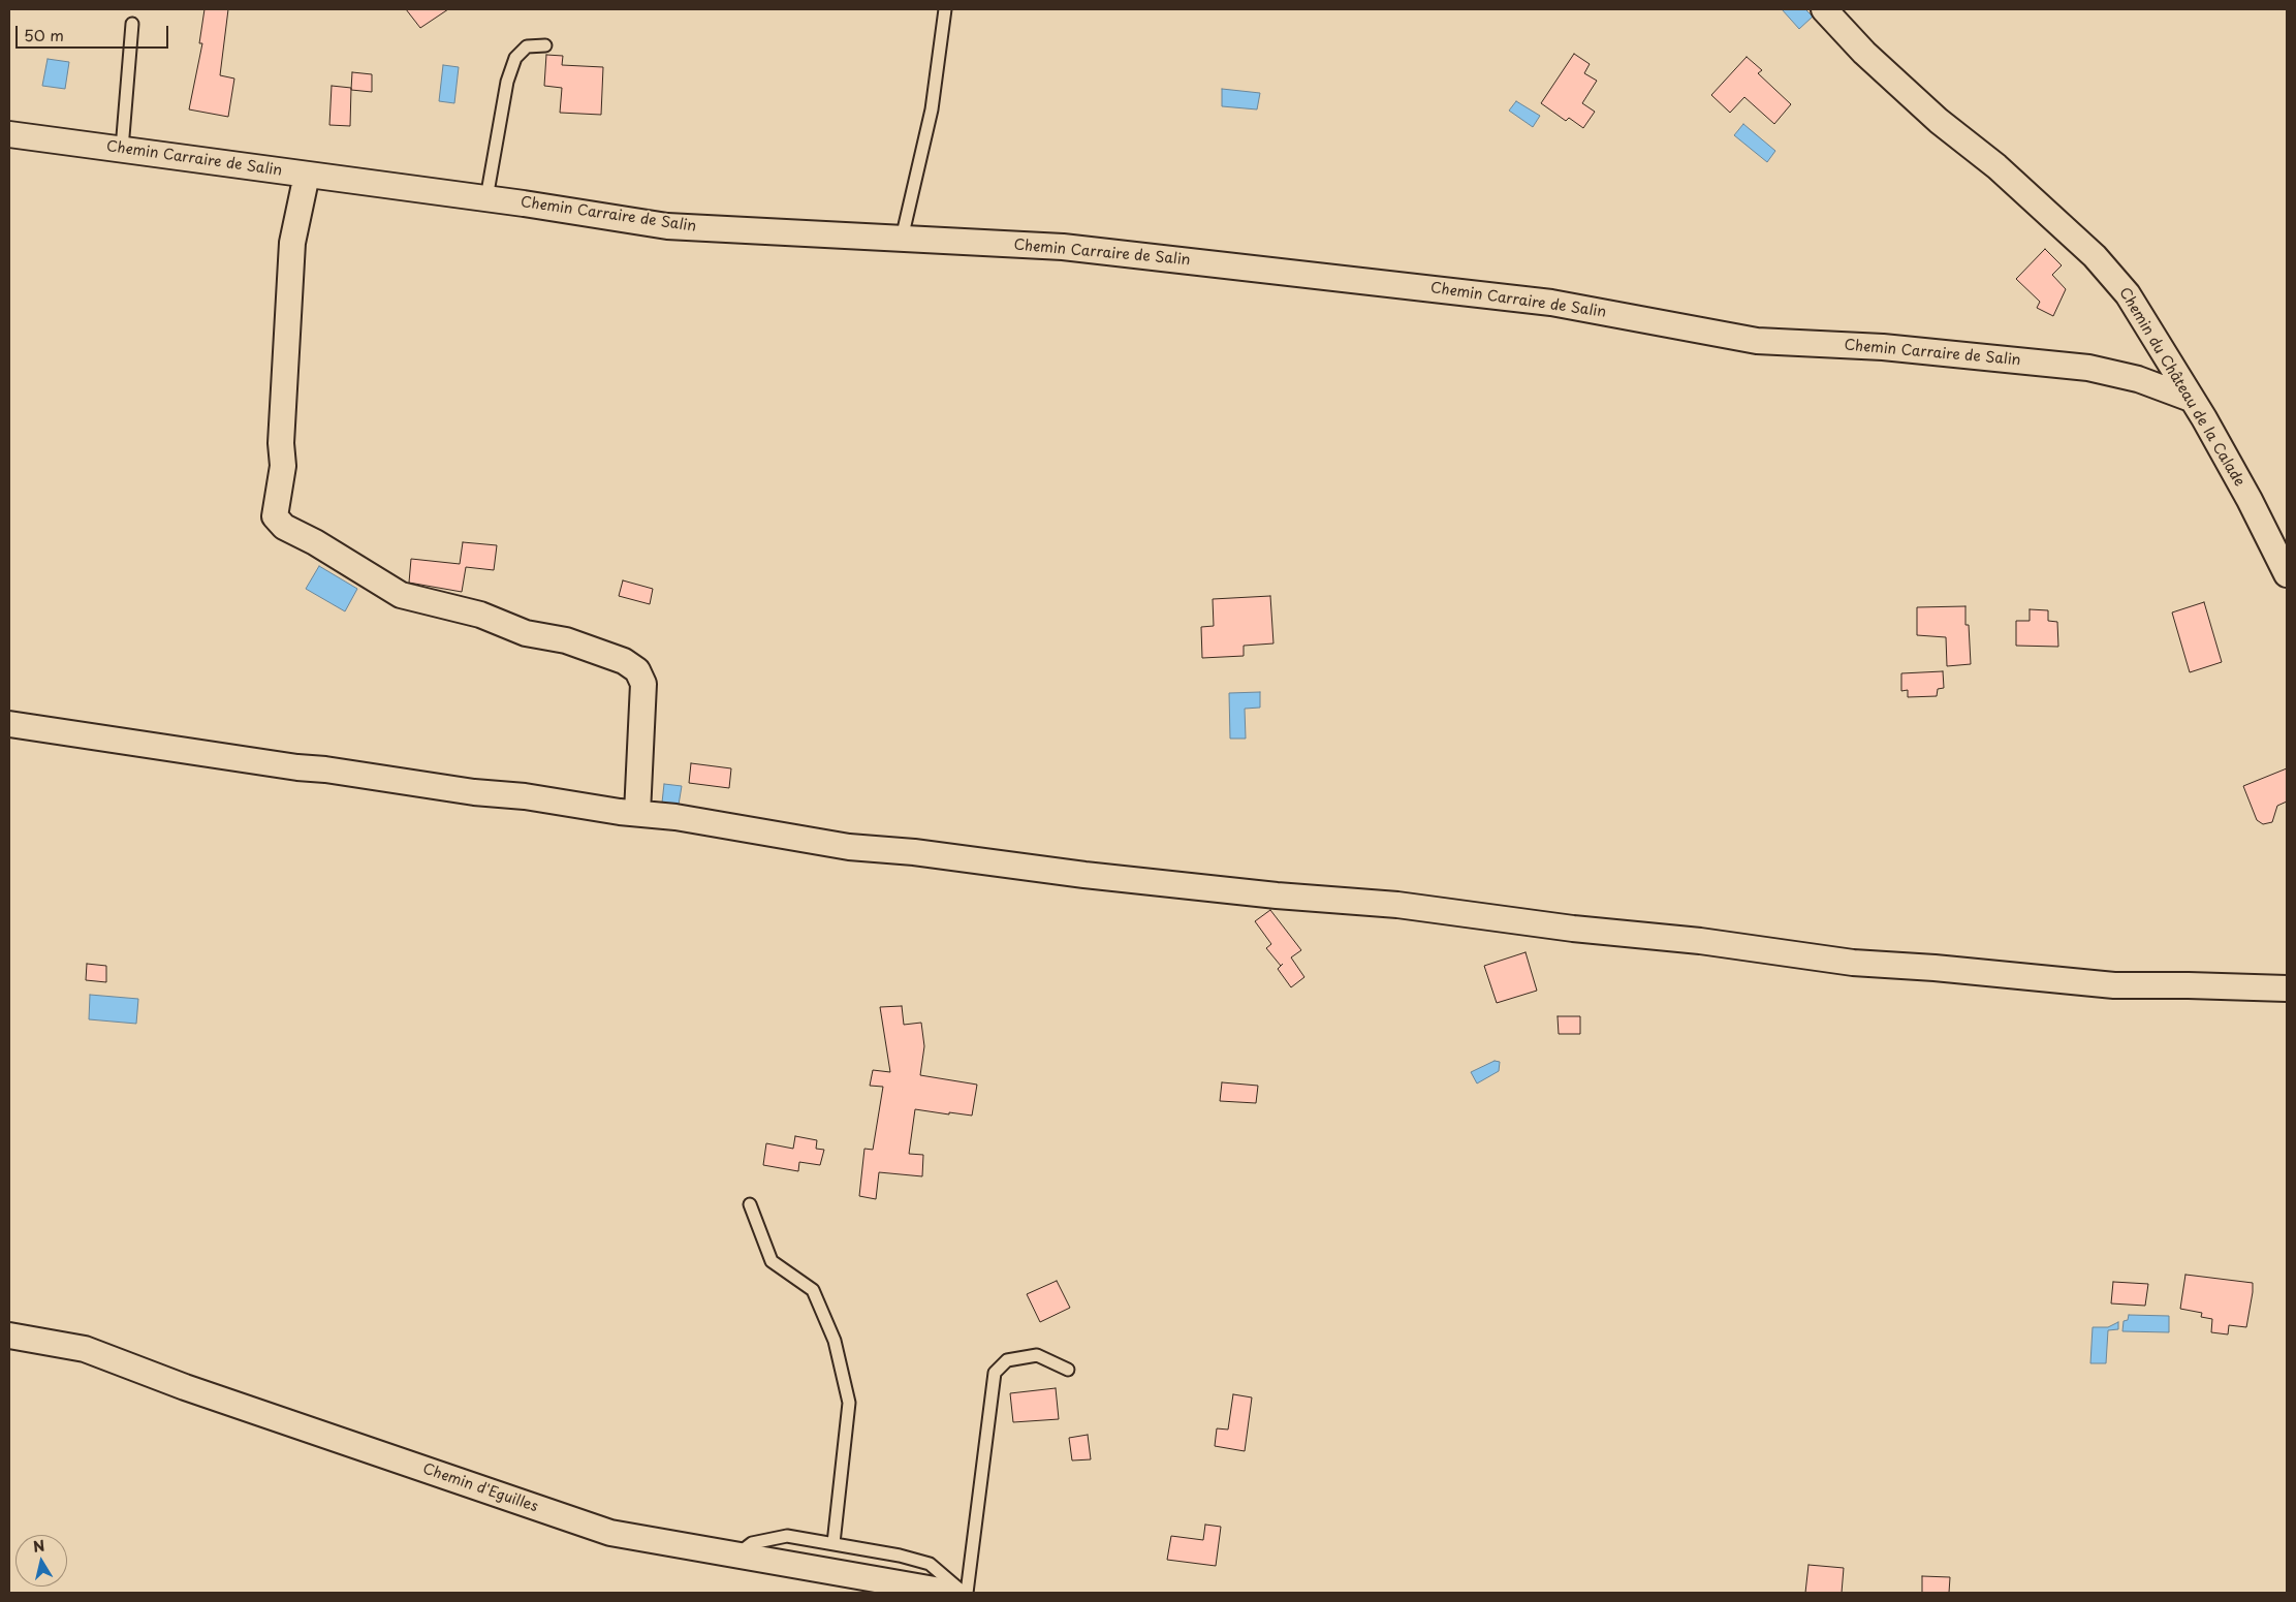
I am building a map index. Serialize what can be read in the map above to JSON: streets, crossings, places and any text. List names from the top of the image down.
{
  "streets": {
    "street": ["Chemin Carraire de Salin", "Chemin du Château de la Calade", "Chemin d'Eguilles"]
  },
  "crossings": [
    ["Chemin Carraire de Salin", "Chemin du Château de la Calade"]
  ],
  "scale_bar": "50 m",
  "north": "top"
}
